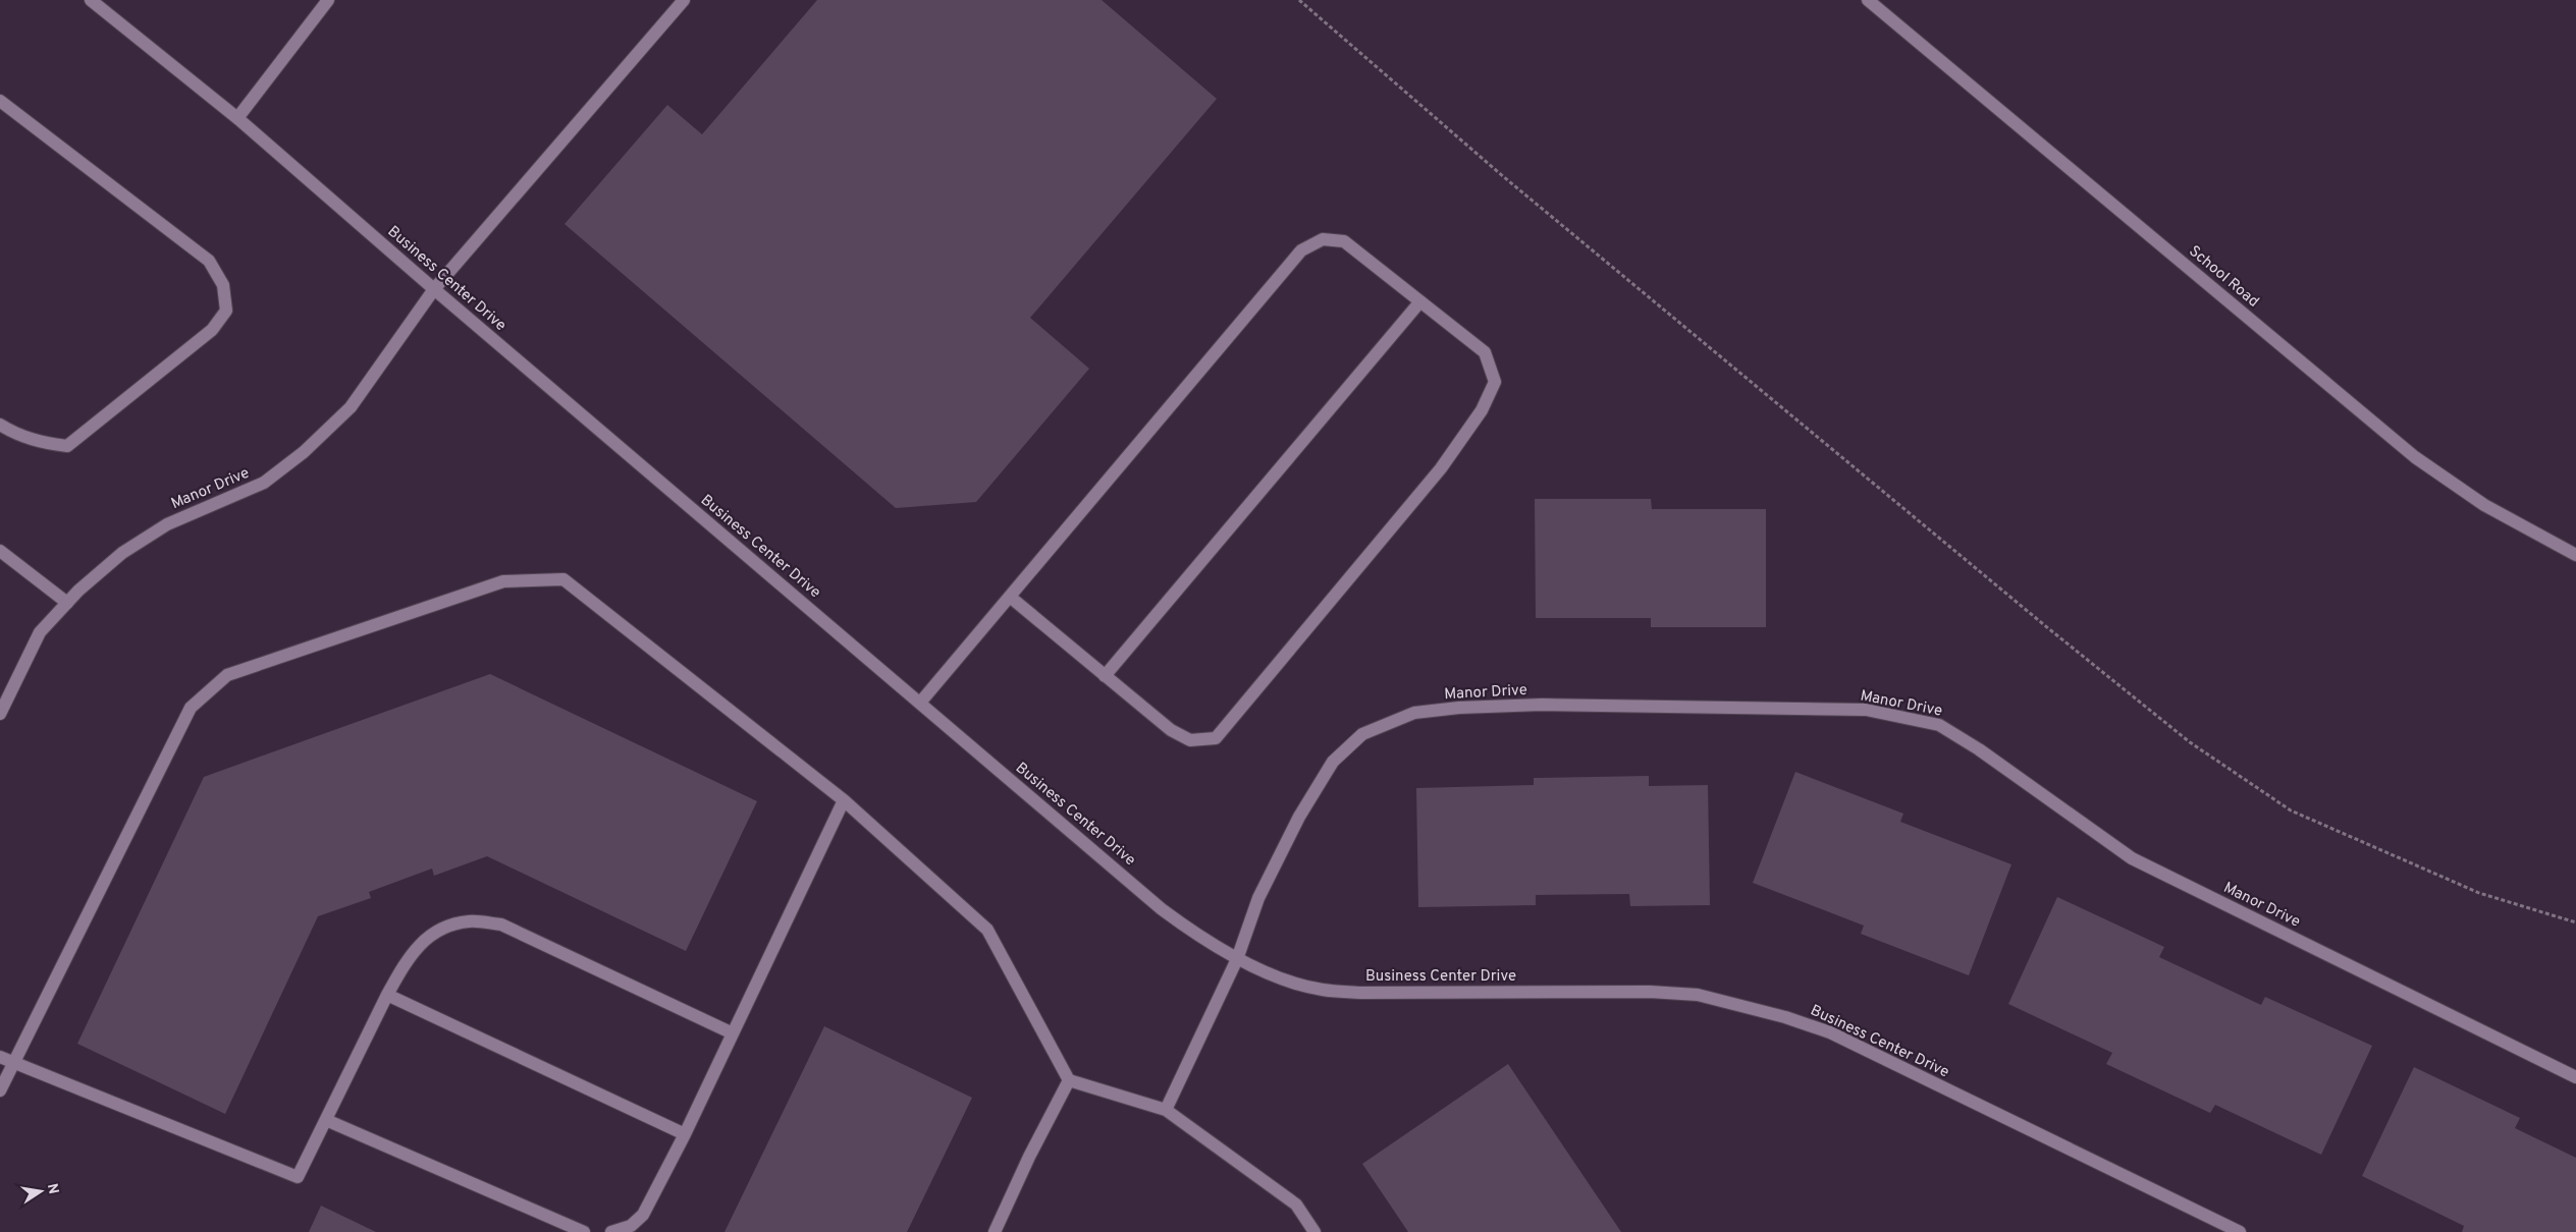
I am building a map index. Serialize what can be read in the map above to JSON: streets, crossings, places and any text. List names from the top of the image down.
{
  "streets": {
    "street": ["School Road", "Business Center Drive", "Manor Drive"]
  },
  "crossings": [
    ["Business Center Drive", "Manor Drive"]
  ],
  "north": "right"
}
